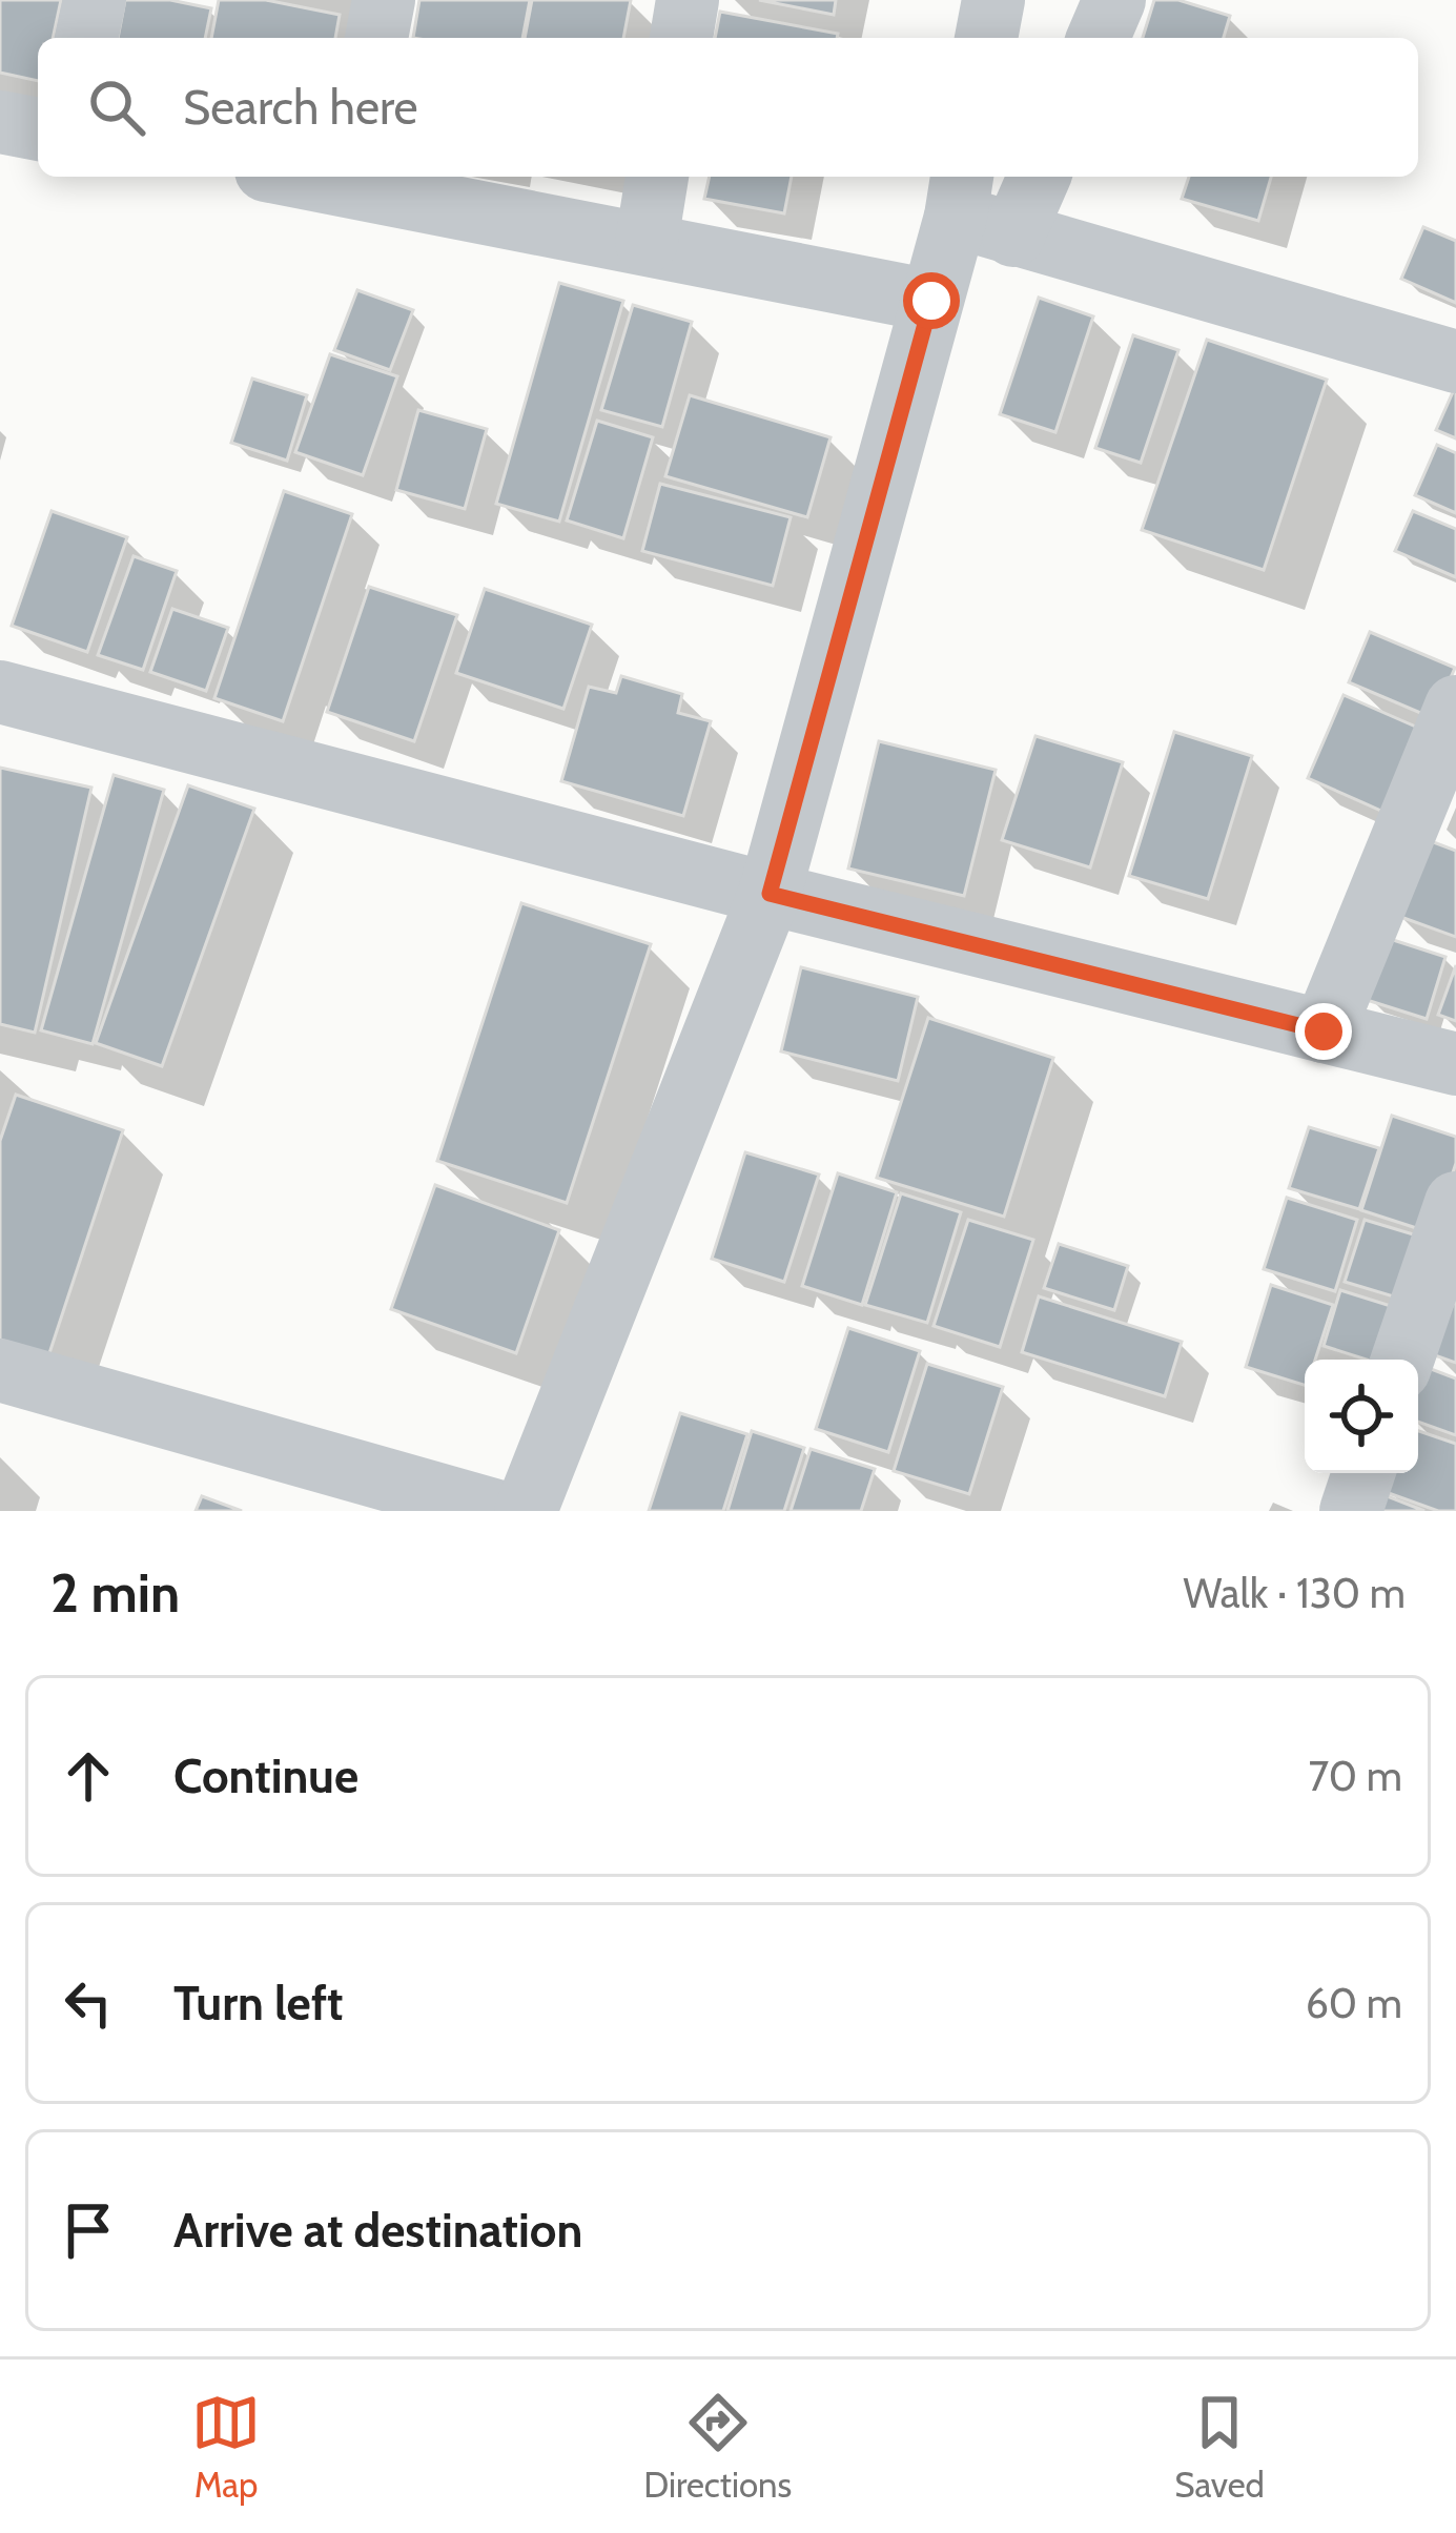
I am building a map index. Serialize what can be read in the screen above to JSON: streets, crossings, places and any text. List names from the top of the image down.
{
  "page": {
    "search": "Search here",
    "heading": ["2 min", "Walk · 130 m"],
    "list": [
      ["Continue", "70 m"],
      ["Turn left", "60 m"],
      "Arrive at destination"
    ],
    "nav": ["Map", "Directions", "Saved"]
  }
}
